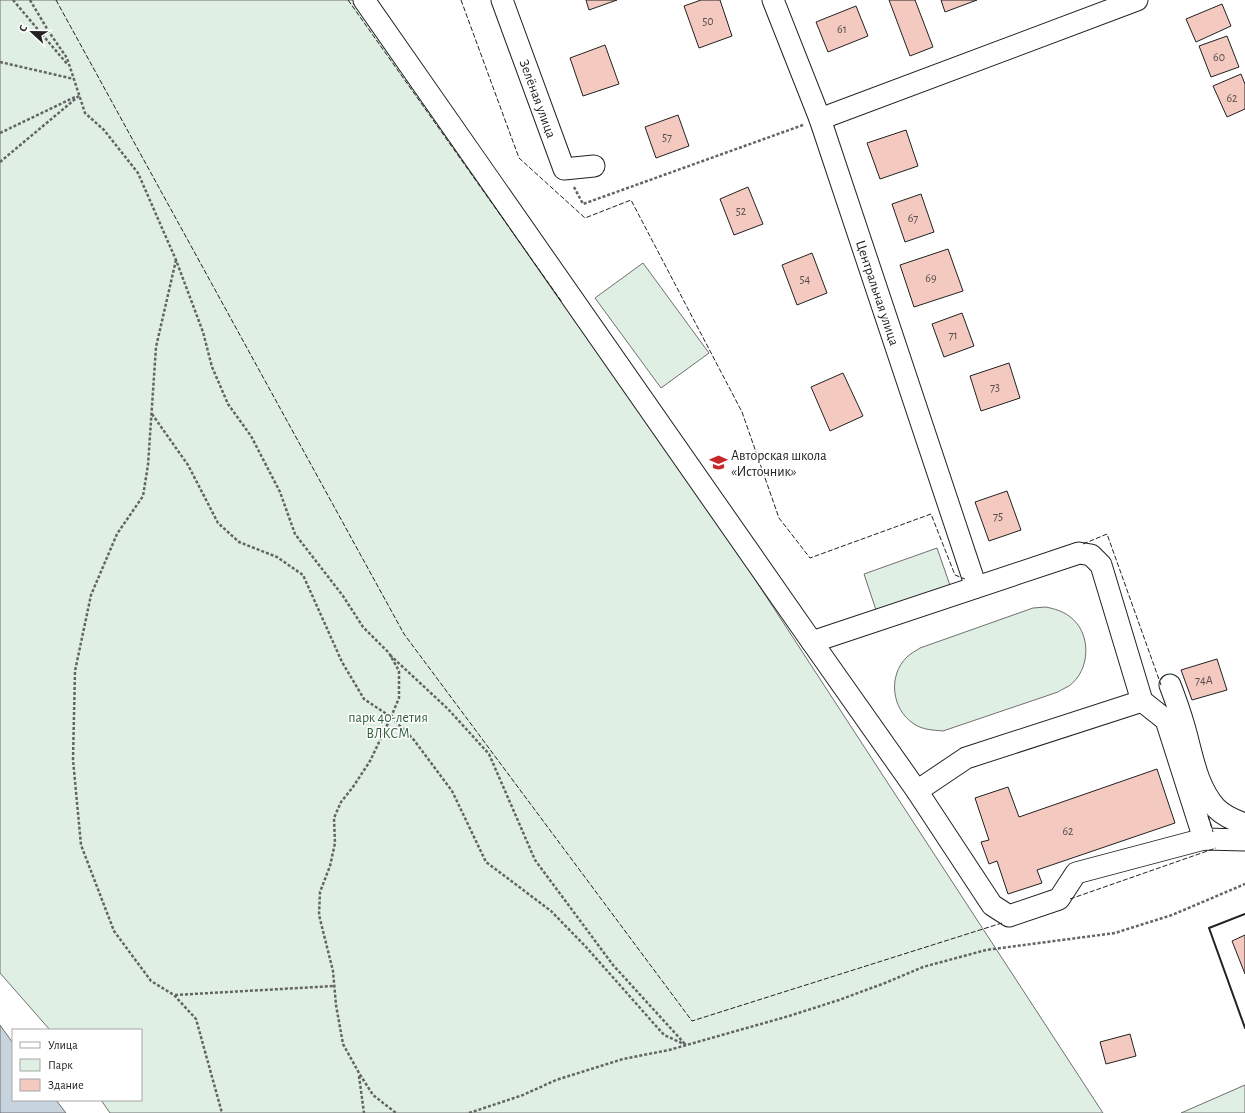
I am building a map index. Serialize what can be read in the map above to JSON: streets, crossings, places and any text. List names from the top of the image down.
{
  "streets": {
    "street": ["Зелёная улица", "Центральная улица"]
  },
  "parks": ["парк 40-летия ВЛКСМ"],
  "places": {
    "school or university": ["Авторская школа «Источник»"]
  },
  "house_numbers": [
    "50",
    "61",
    "60",
    "62",
    "57",
    "52",
    "67",
    "69",
    "54",
    "71",
    "73",
    "75",
    "74А",
    "62"
  ],
  "legend": ["Улица", "Парк", "Здание"],
  "north": "left"
}
